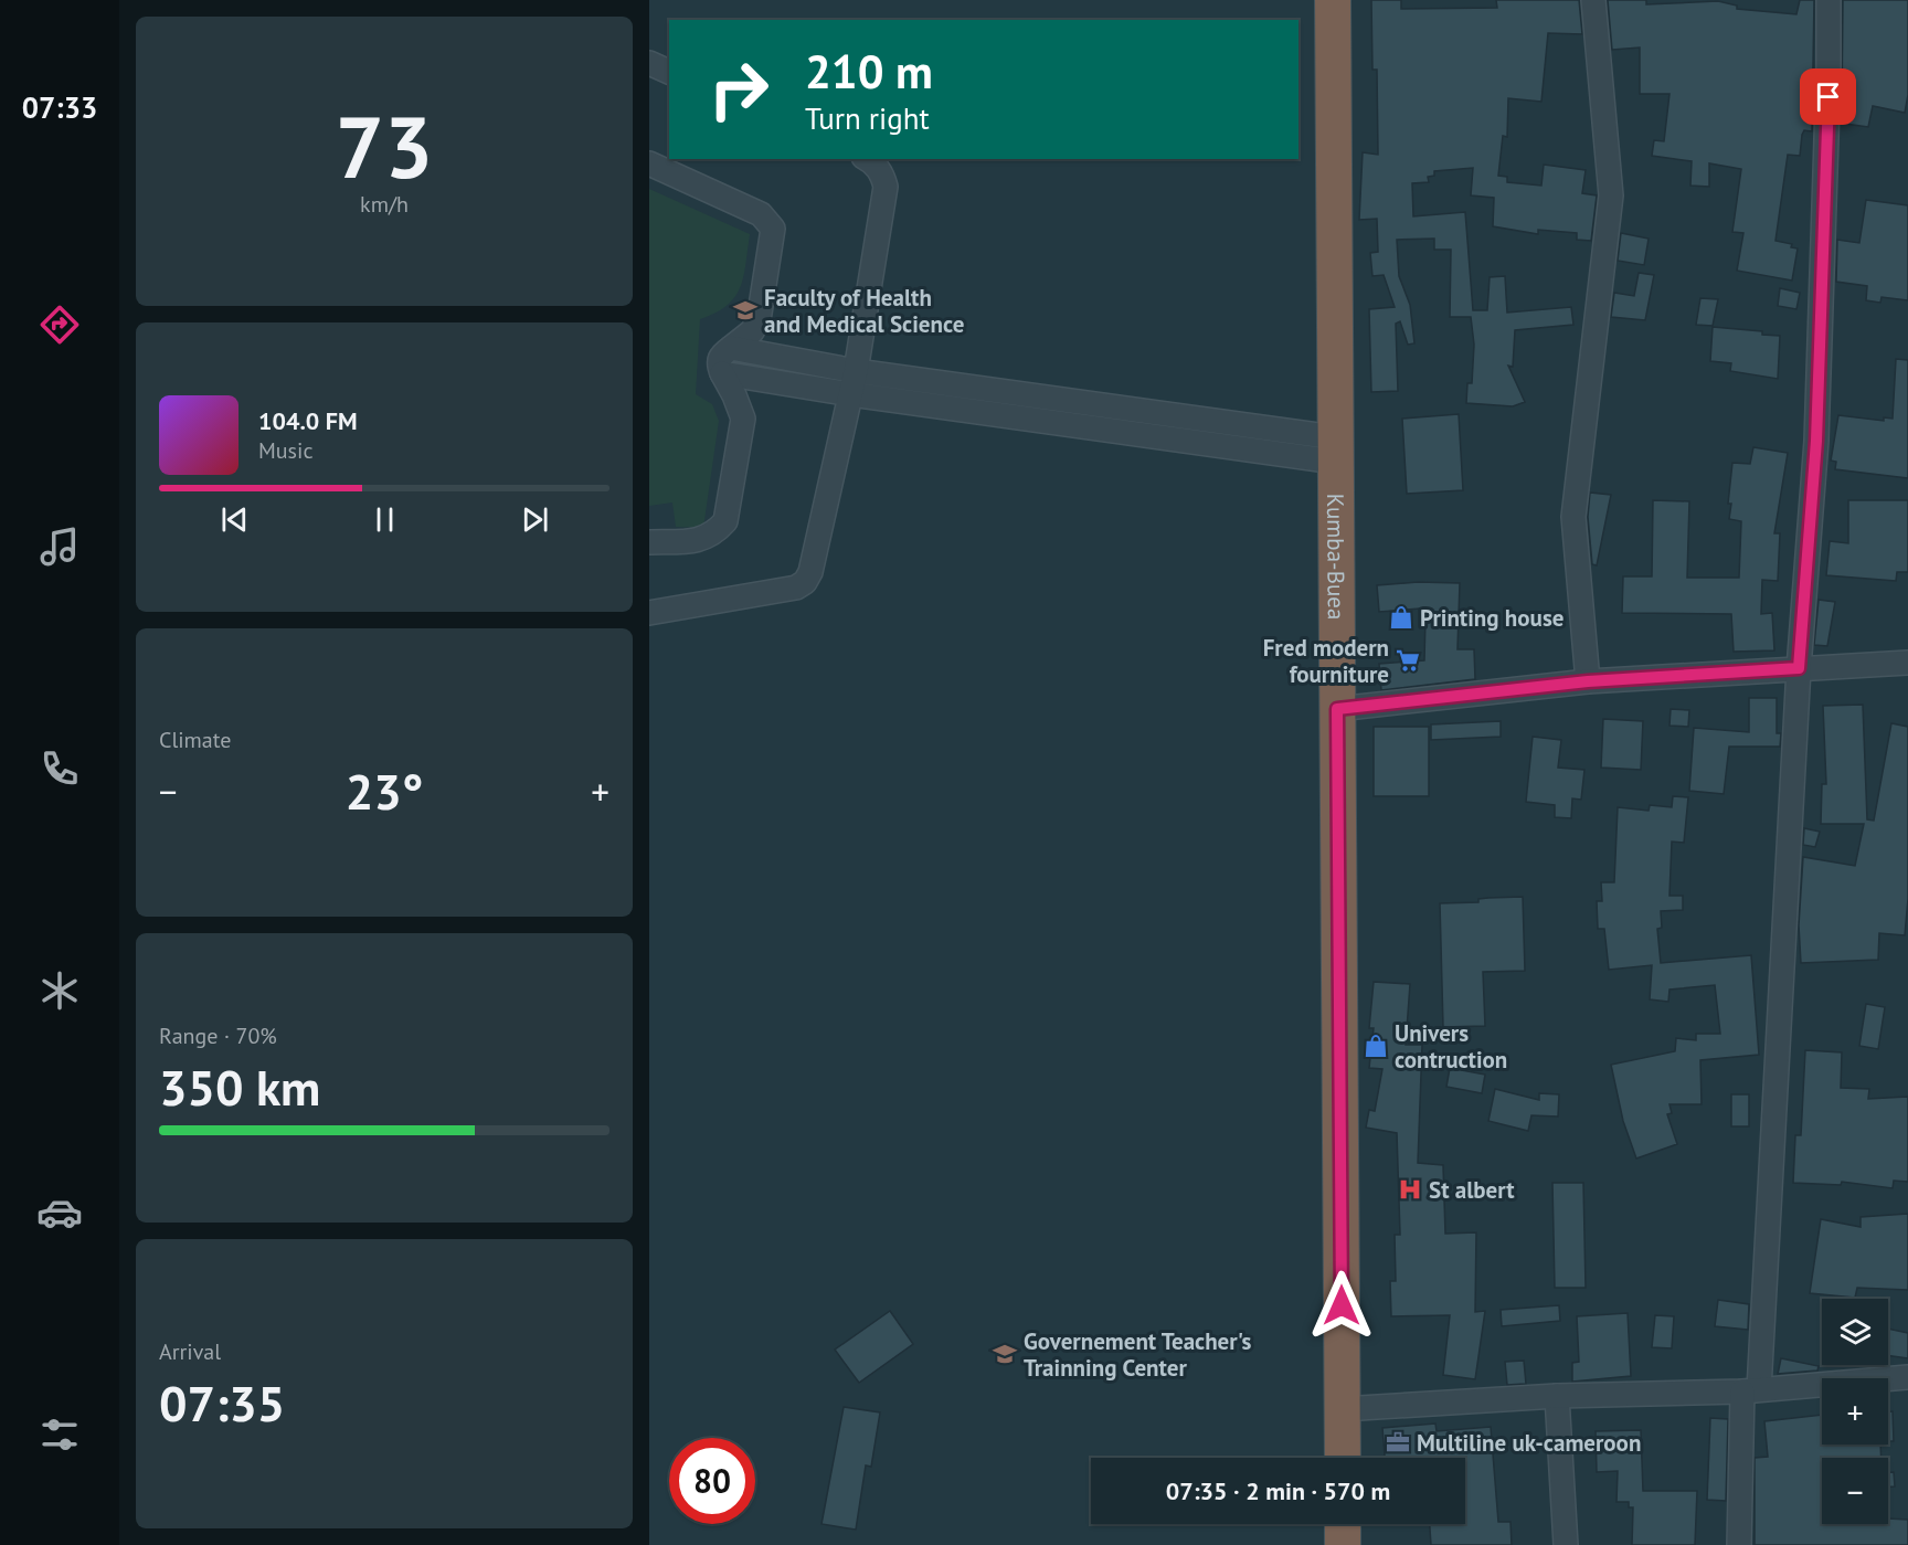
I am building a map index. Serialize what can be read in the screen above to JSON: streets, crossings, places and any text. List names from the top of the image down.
{
  "streets": {
    "highway": ["Kumba-Buea"]
  },
  "places": {
    "school or university": ["Faculty of Health and Medical Science", "Governement Teacher's Trainning Center"],
    "shop": ["Printing house", "Univers contruction"],
    "supermarket": ["Fred modern fourniture"],
    "hospital": ["St albert"],
    "office": ["Multiline uk-cameroon"]
  },
  "page": {
    "tabs": "07:33",
    "tile": [
      ["73", "km/h"],
      "Climate",
      ["Range · 70%", "350 km"],
      ["Arrival", "07:35"]
    ],
    "turn": ["210 m", "Turn right"],
    "song": ["104.0 FM", "Music"],
    "heat": ["−", "23°", "+"],
    "map_buttons": ["+", "−"],
    "limit": "80",
    "trip": "07:35 · 2 min · 570 m"
  }
}
